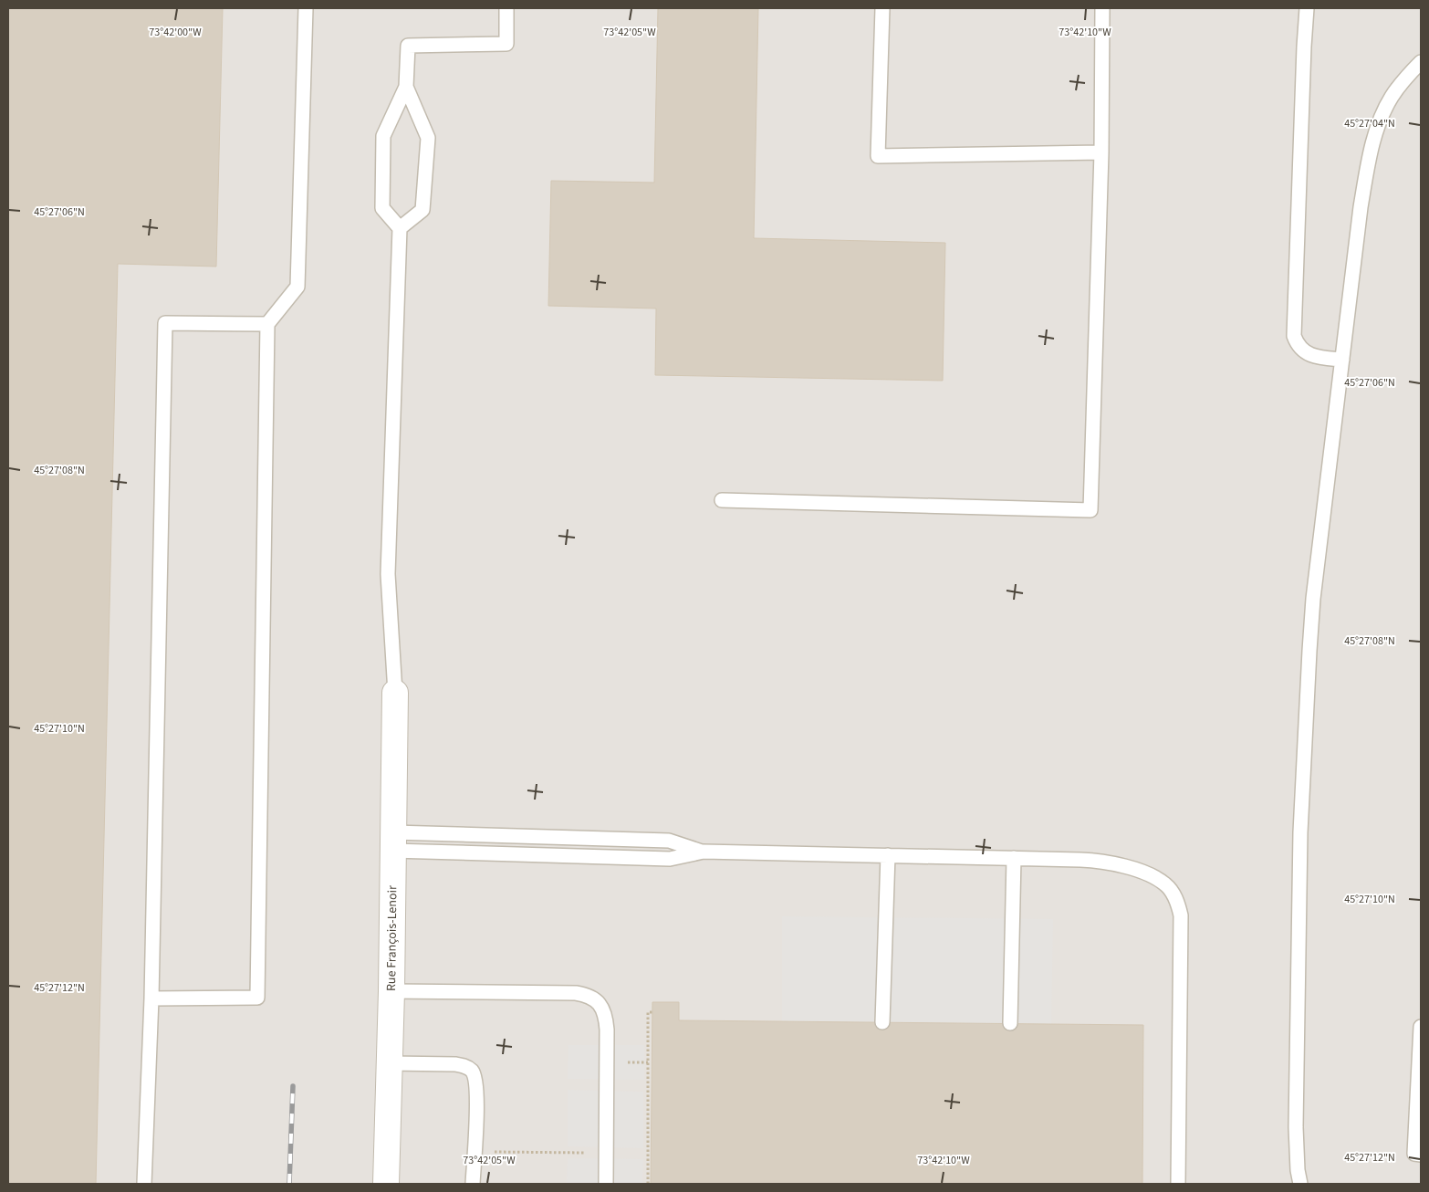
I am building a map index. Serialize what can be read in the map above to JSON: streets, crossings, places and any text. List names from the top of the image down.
{
  "streets": {
    "street": ["Rue François-Lenoir"]
  },
  "coordinates": [
    "73°42'00\"W",
    "73°42'05\"W",
    "73°42'10\"W",
    "45°27'04\"N",
    "45°27'06\"N",
    "45°27'08\"N",
    "45°27'10\"N",
    "45°27'12\"N"
  ]
}
